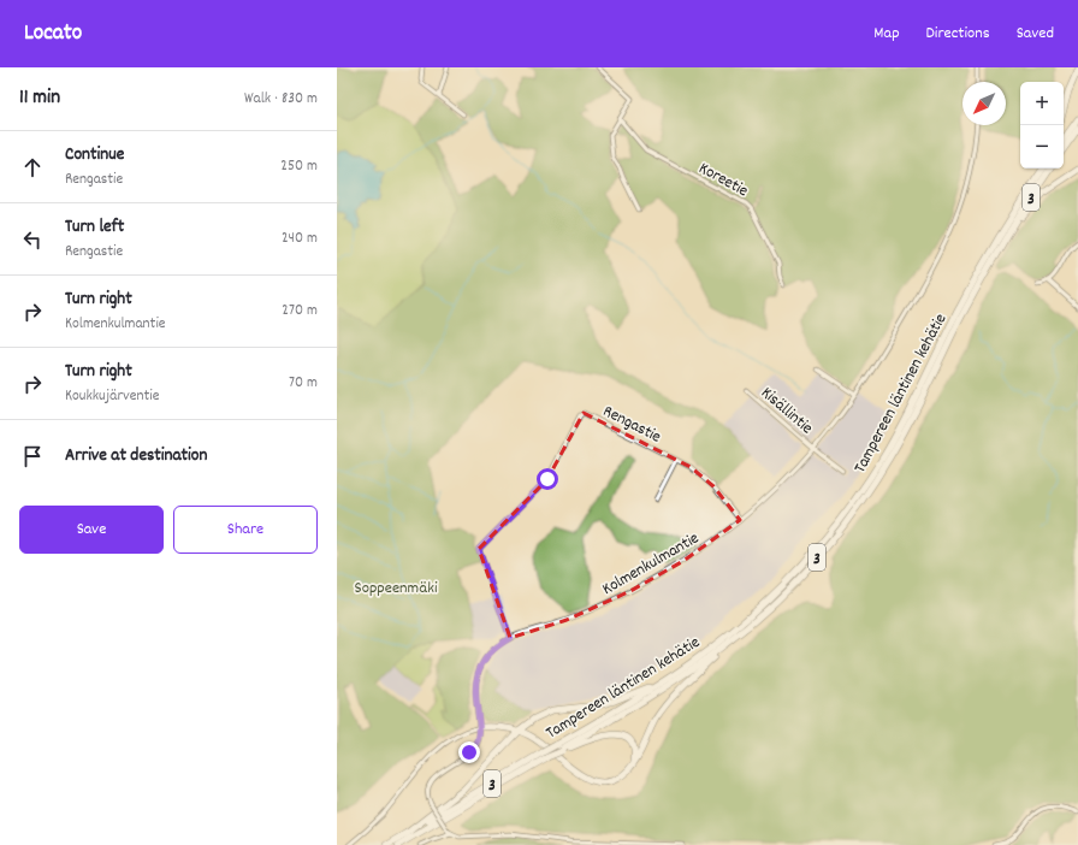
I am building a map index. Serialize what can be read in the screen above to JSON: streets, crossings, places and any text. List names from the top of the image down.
{
  "streets": {
    "highway": ["3", "Tampereen läntinen kehätie"],
    "street": [
      "Koreetie",
      "Kisällintie",
      "Rengastie",
      "Kolmenkulmantie"
    ]
  },
  "crossings": [
    ["Kisällintie", "Kolmenkulmantie"],
    ["Rengastie", "Kolmenkulmantie"]
  ],
  "parks": ["Soppeenmäki"],
  "north": "bottom left",
  "page": {
    "header": "Locato",
    "nav": ["Map", "Directions", "Saved"],
    "heading": ["11 min", "Walk · 830 m"],
    "map_buttons": ["+", "−"],
    "list": [
      ["Continue", "Rengastie", "250 m"],
      ["Turn left", "Rengastie", "240 m"],
      ["Turn right", "Kolmenkulmantie", "270 m"],
      ["Turn right", "Koukkujärventie", "70 m"],
      "Arrive at destination"
    ],
    "buttons": ["Save", "Share"]
  }
}
